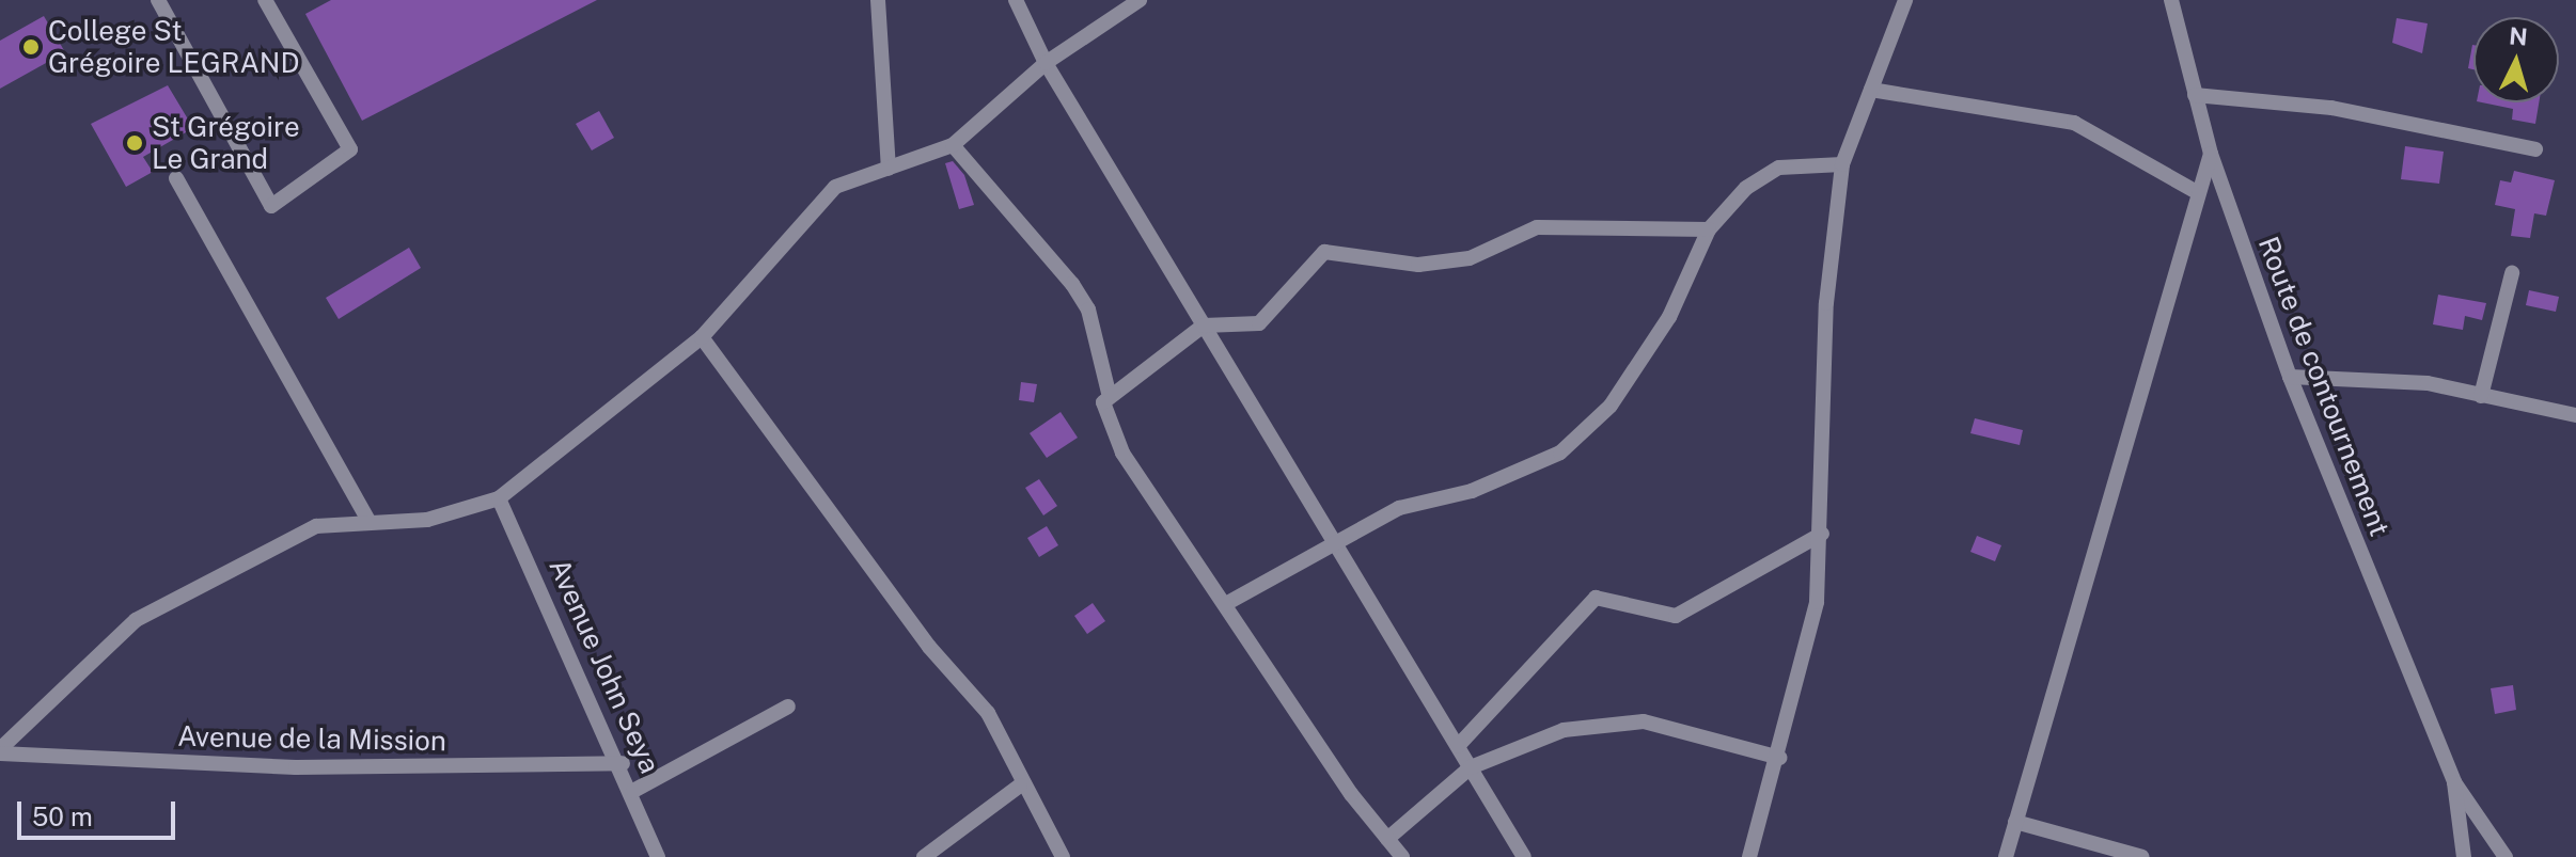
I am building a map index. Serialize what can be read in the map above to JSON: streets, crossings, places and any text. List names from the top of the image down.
{
  "streets": {
    "street": ["Route de contournement", "Avenue John Seya", "Avenue de la Mission"]
  },
  "crossings": [
    ["Avenue John Seya", "Avenue de la Mission"]
  ],
  "places": ["College St Grégoire LEGRAND", "St Grégoire Le Grand"],
  "scale_bar": "50 m",
  "north": "top"
}
